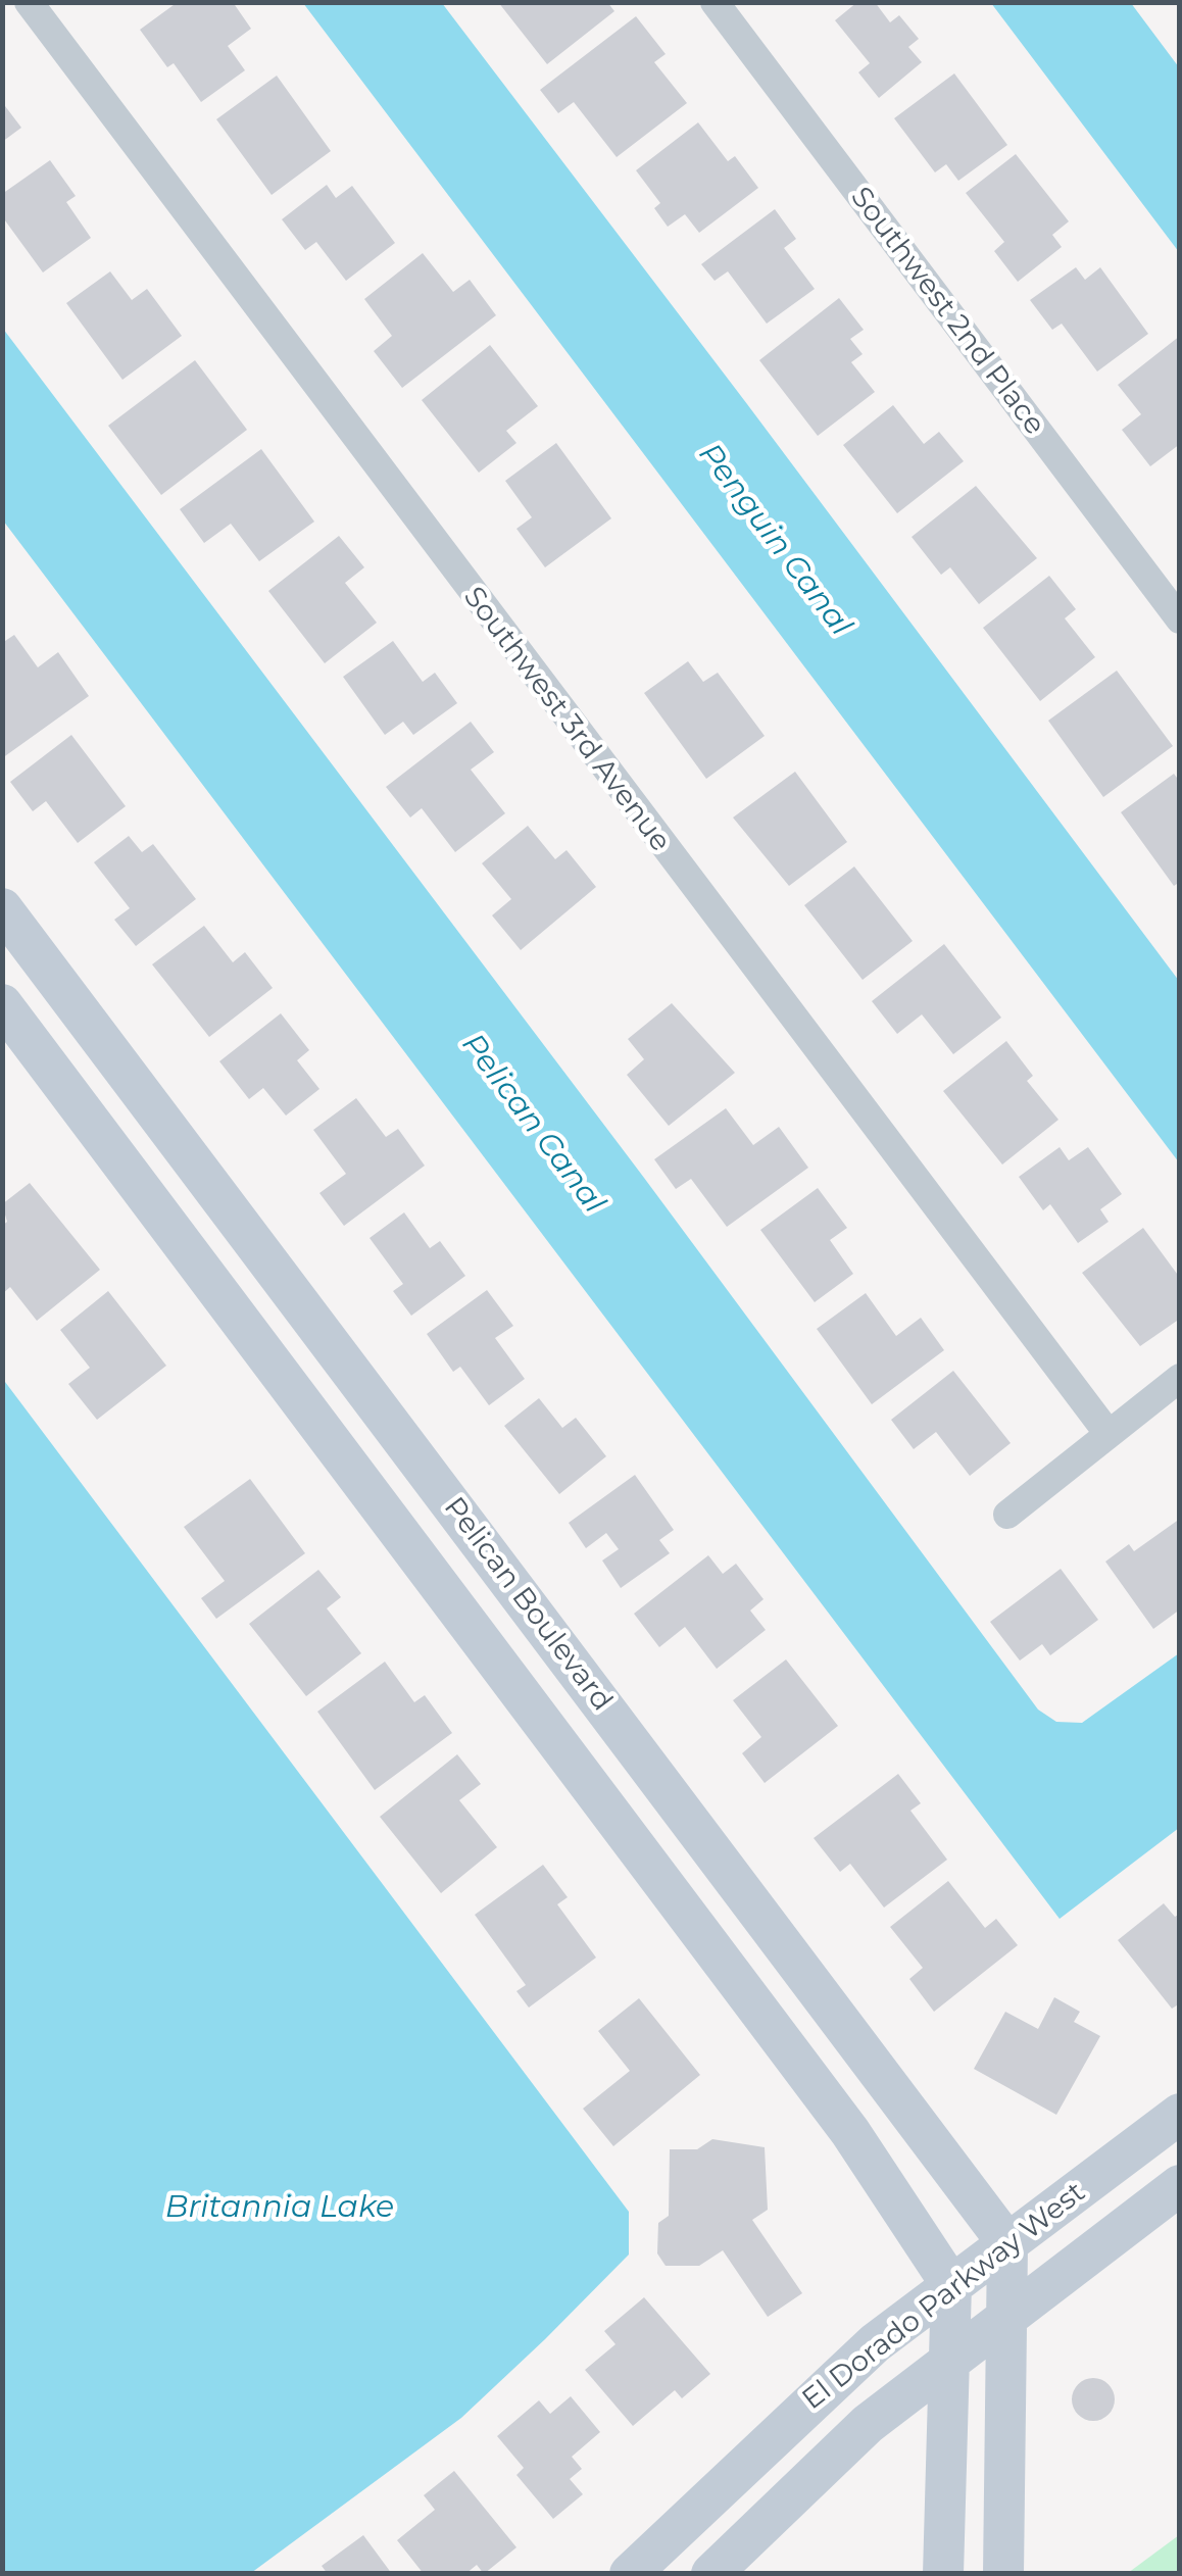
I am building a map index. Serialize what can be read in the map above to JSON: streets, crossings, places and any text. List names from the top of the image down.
{
  "streets": {
    "street": [
      "Southwest 2nd Place",
      "Southwest 3rd Avenue",
      "Pelican Boulevard",
      "El Dorado Parkway West"
    ]
  },
  "crossings": [
    ["Pelican Boulevard", "El Dorado Parkway West"]
  ],
  "water": ["Penguin Canal", "Pelican Canal", "Britannia Lake"]
}
